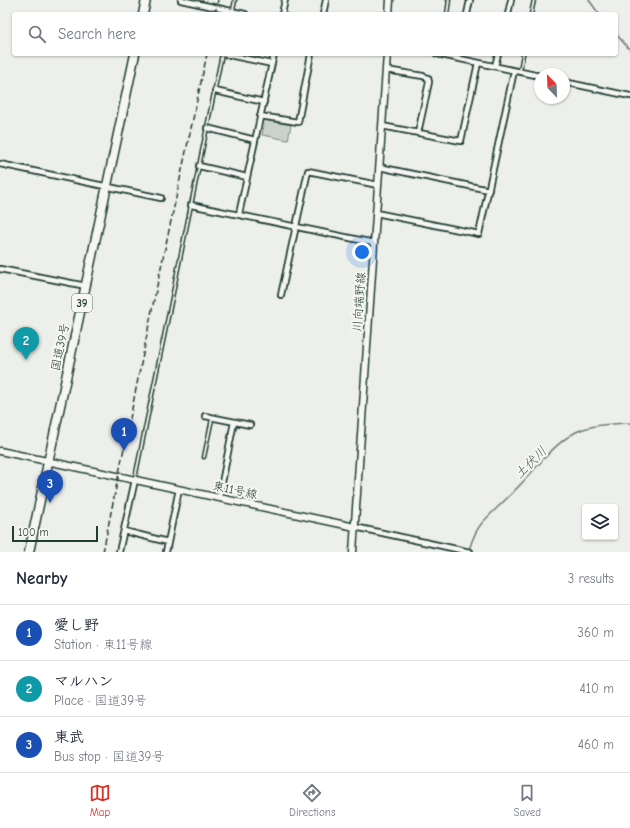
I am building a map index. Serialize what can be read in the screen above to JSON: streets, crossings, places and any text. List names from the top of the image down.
{
  "streets": {
    "highway": ["39", "国道39号"],
    "main road": ["川向端野線", "東11号線"]
  },
  "crossings": [
    ["川向端野線", "東11号線"],
    ["国道39号", "東11号線"]
  ],
  "water": ["土伏川"],
  "scale_bar": "100 m",
  "north": "top left",
  "page": {
    "search": "Search here",
    "pins": ["2", "1", "3"],
    "scale": "100 m",
    "heading": ["Nearby", "3 results"],
    "list": [
      {
        "mark": "1",
        "name": "愛し野",
        "note": "Station · 東11号線",
        "value": "360 m"
      },
      {
        "mark": "2",
        "name": "マルハン",
        "note": "Place · 国道39号",
        "value": "410 m"
      },
      {
        "mark": "3",
        "name": "東武",
        "note": "Bus stop · 国道39号",
        "value": "460 m"
      }
    ],
    "nav": ["Map", "Directions", "Saved"]
  }
}
